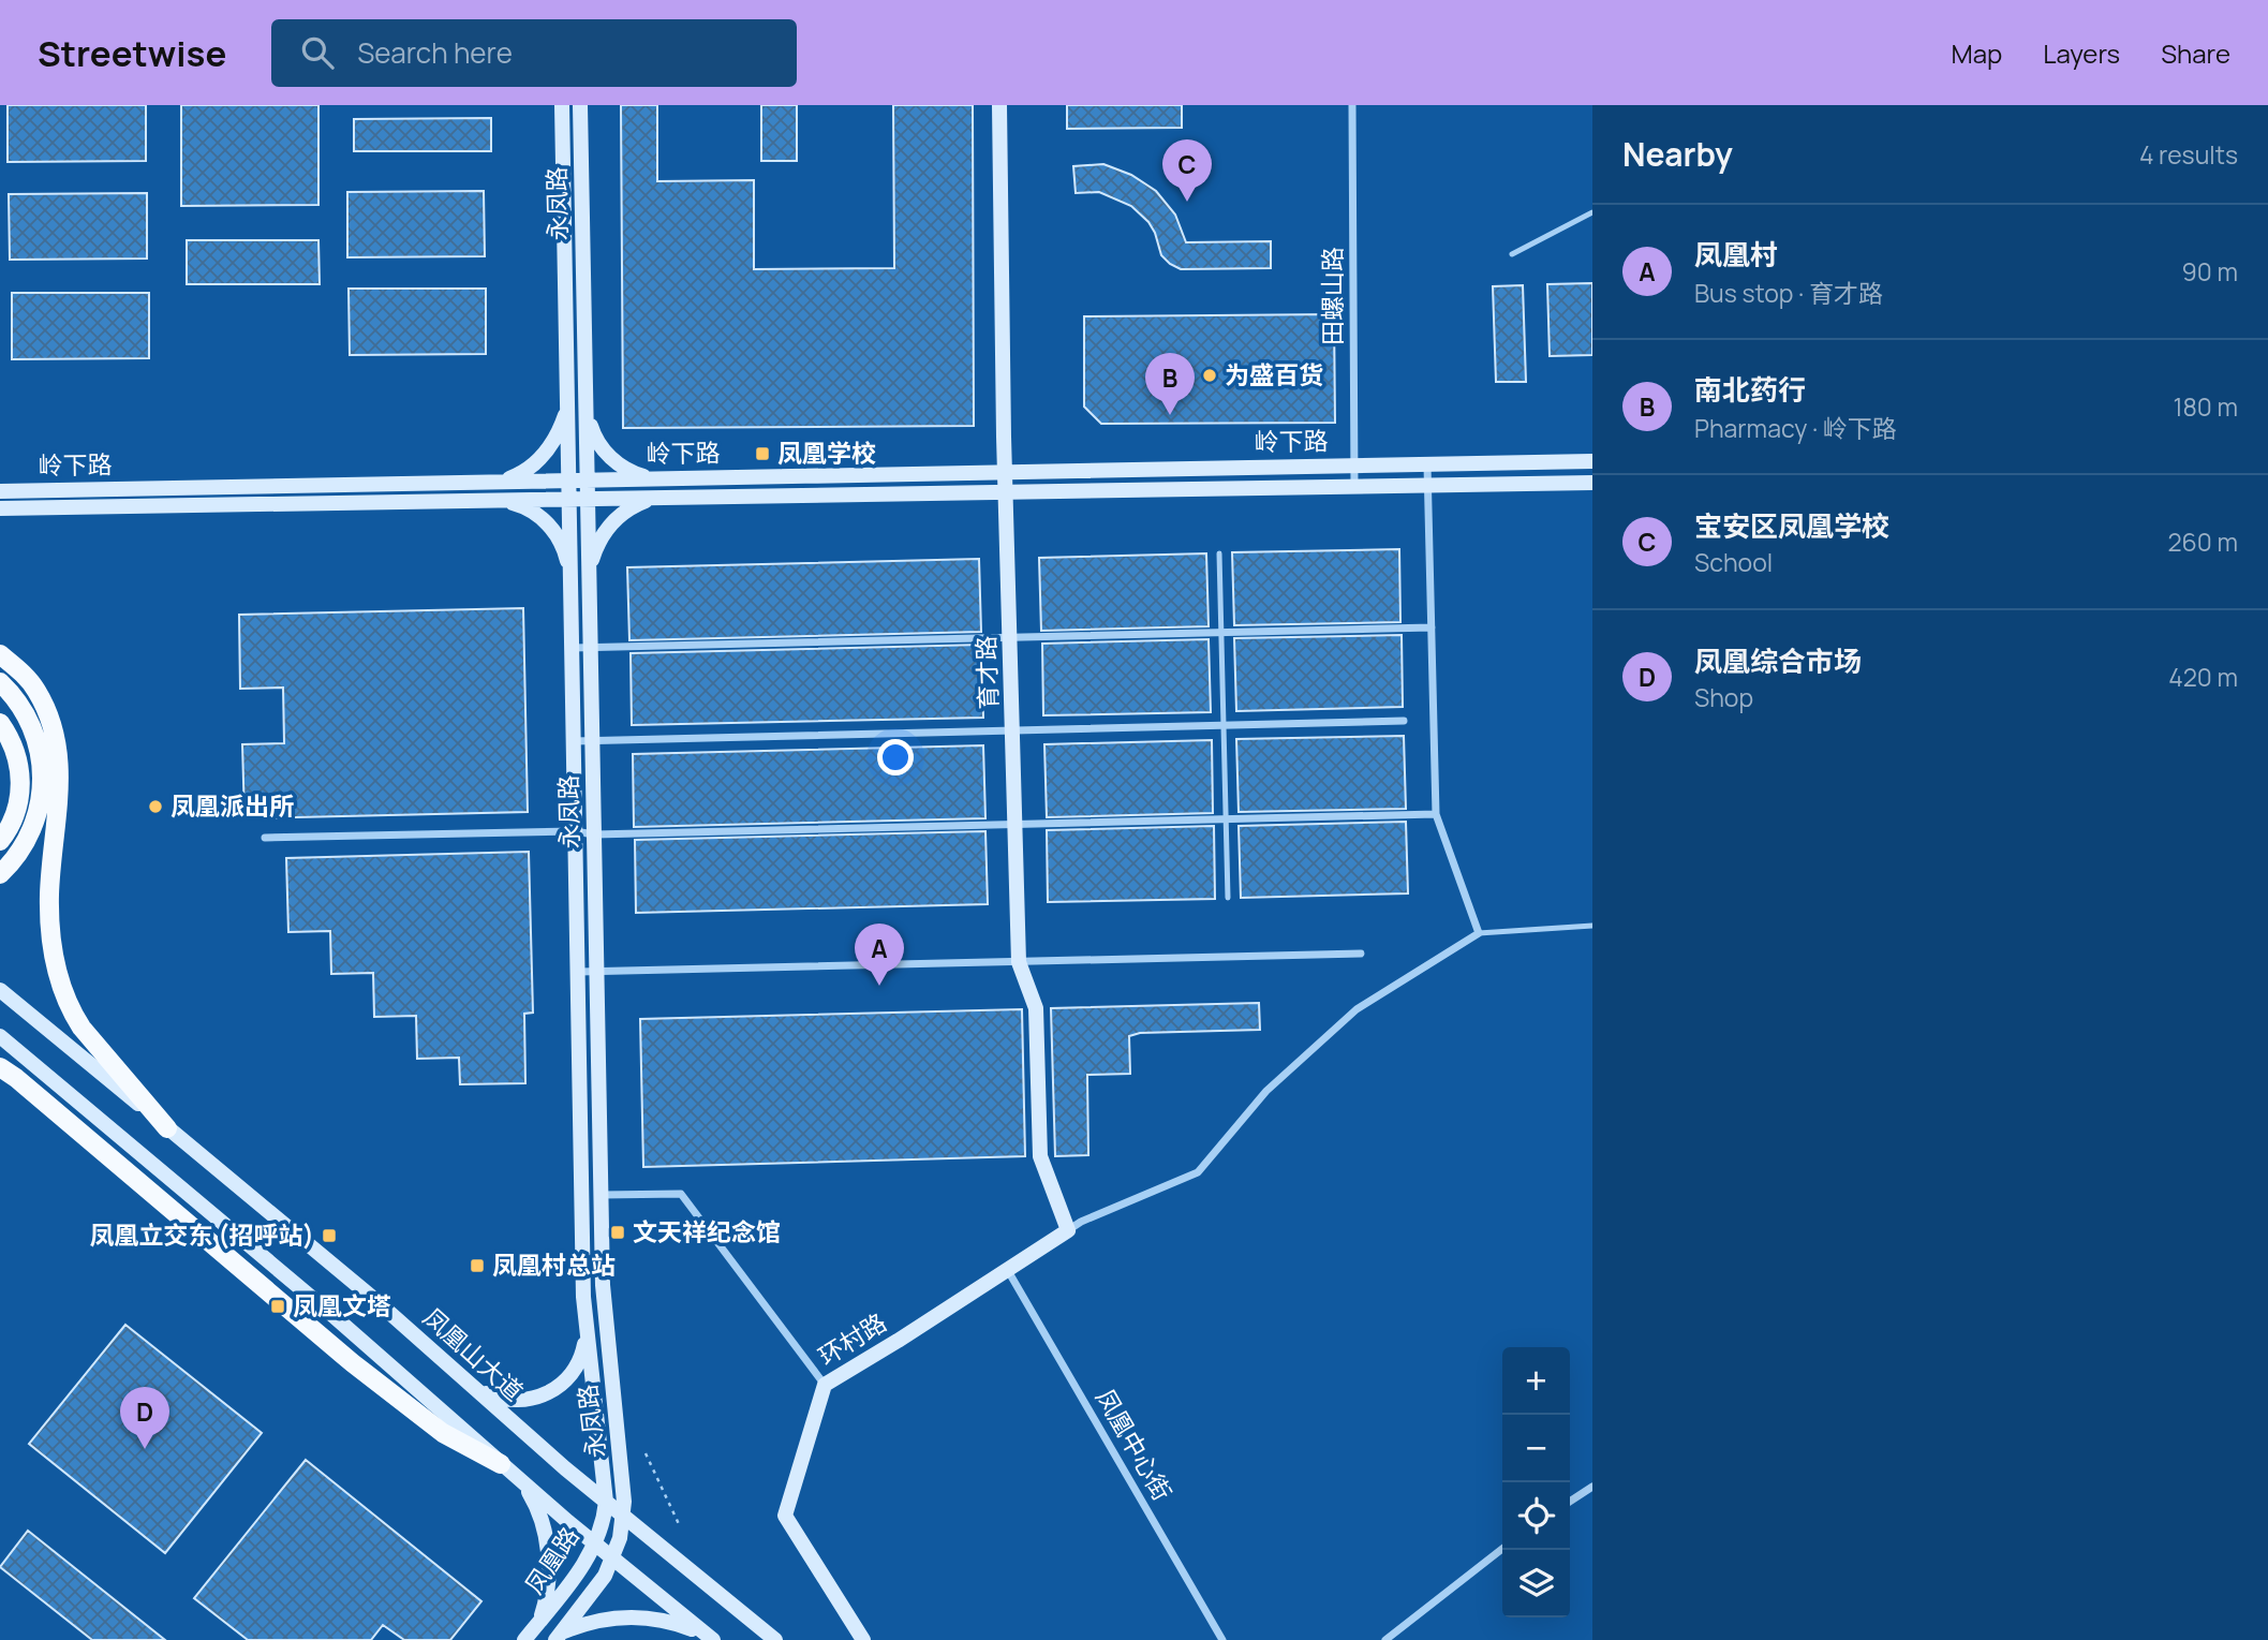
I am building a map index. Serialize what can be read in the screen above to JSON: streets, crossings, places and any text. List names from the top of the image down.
{
  "streets": {
    "street": [
      "永凤路",
      "田螺山路",
      "岭下路",
      "育才路",
      "环村路",
      "凤凰山大道",
      "凤凰中心街",
      "凤凰路"
    ]
  },
  "crossings": [
    ["永凤路", "岭下路"],
    ["永凤路", "凤凰山大道"],
    ["永凤路", "凤凰路"],
    ["田螺山路", "岭下路"],
    ["岭下路", "育才路"],
    ["育才路", "环村路"],
    ["环村路", "凤凰中心街"],
    ["凤凰山大道", "凤凰路"]
  ],
  "places": {
    "other": ["为盛百货", "凤凰派出所"],
    "transit": [
      "凤凰学校",
      "文天祥纪念馆",
      "凤凰立交东 (招呼站)",
      "凤凰村总站",
      "凤凰文塔"
    ]
  },
  "page": {
    "header": "Streetwise",
    "search": "Search here",
    "nav": ["Map", "Layers", "Share"],
    "heading": ["Nearby", "4 results"],
    "pins": [
      "C",
      "B",
      "A",
      "D"
    ],
    "list": [
      {
        "mark": "A",
        "name": "凤凰村",
        "note": "Bus stop · 育才路",
        "value": "90 m"
      },
      {
        "mark": "B",
        "name": "南北药行",
        "note": "Pharmacy · 岭下路",
        "value": "180 m"
      },
      {
        "mark": "C",
        "name": "宝安区凤凰学校",
        "note": "School",
        "value": "260 m"
      },
      {
        "mark": "D",
        "name": "凤凰综合市场",
        "note": "Shop",
        "value": "420 m"
      }
    ],
    "map_buttons": ["+", "−"]
  }
}
